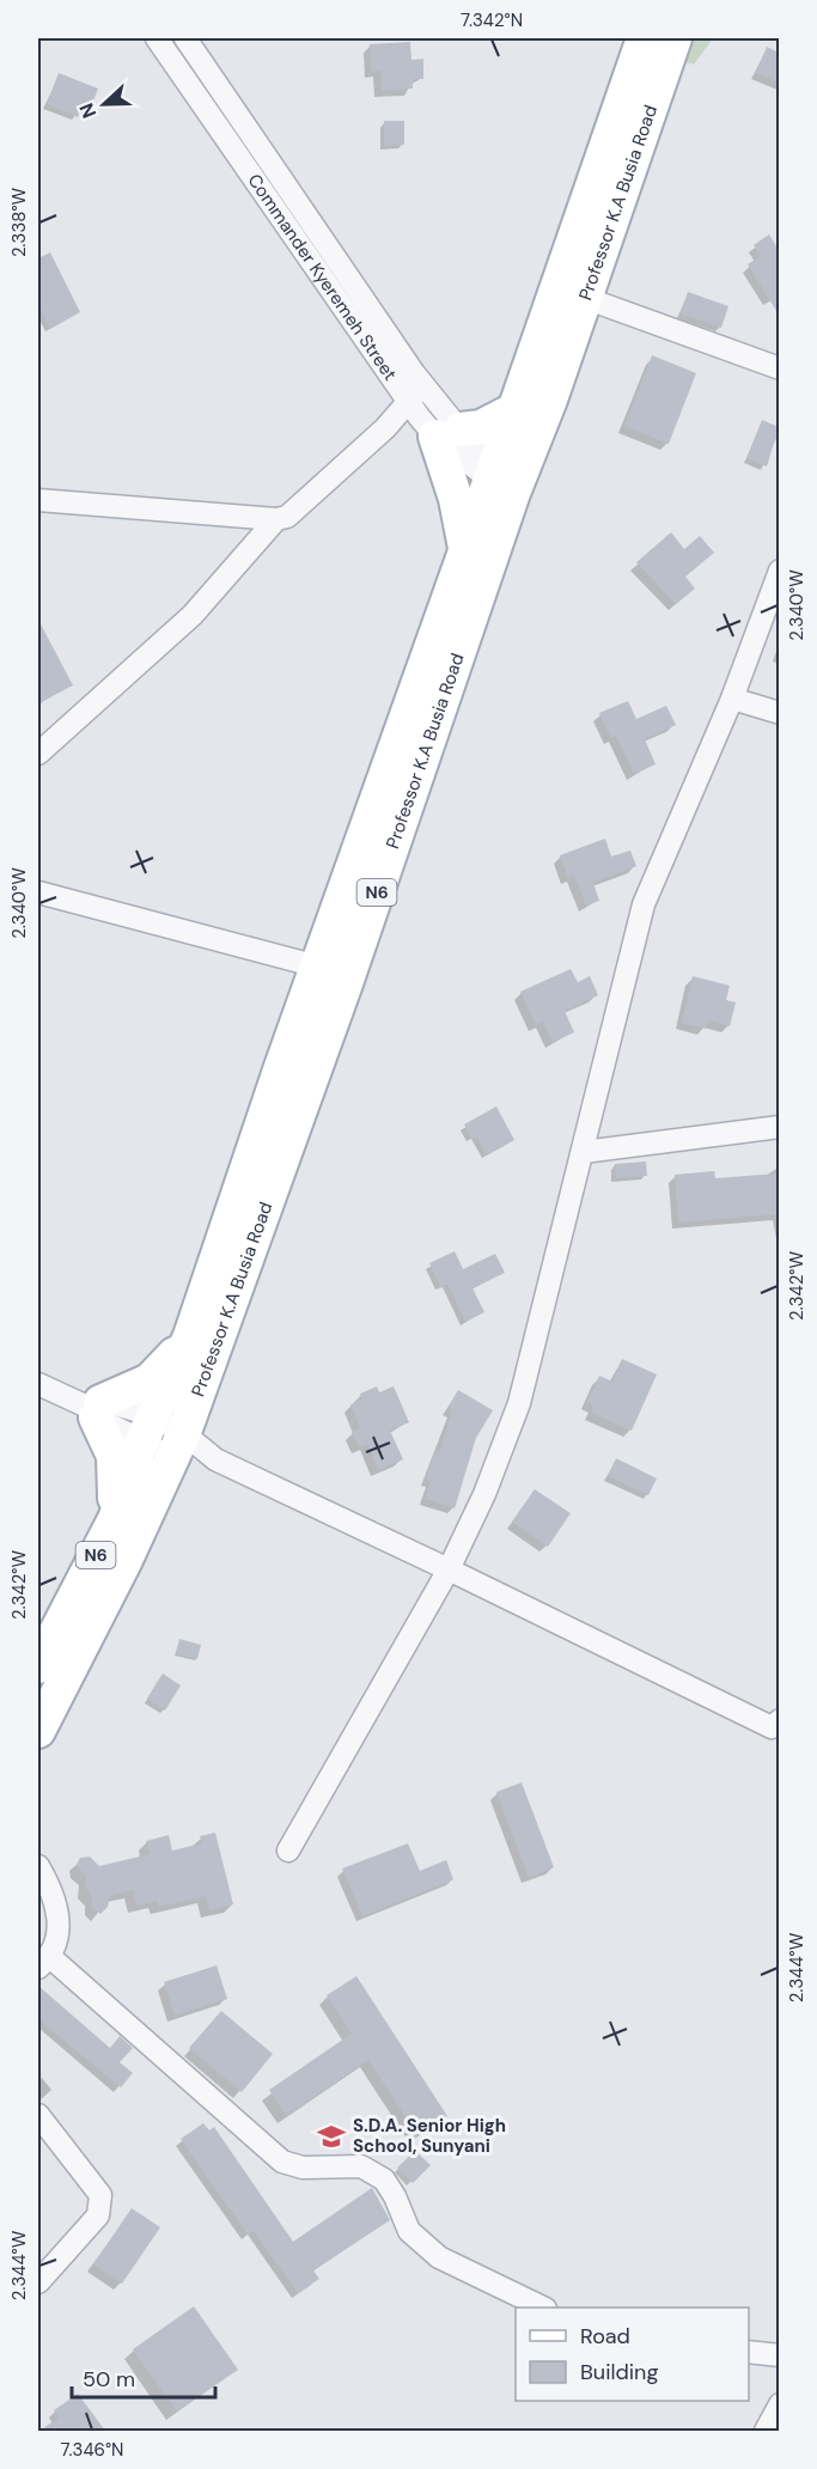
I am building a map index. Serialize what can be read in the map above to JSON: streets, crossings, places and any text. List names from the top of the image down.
{
  "streets": {
    "main road": ["Professor K.A Busia Road", "N6"],
    "street": ["Commander Kyeremeh Street"]
  },
  "crossings": [
    ["Professor K.A Busia Road", "Commander Kyeremeh Street"]
  ],
  "places": {
    "school or university": ["S.D.A. Senior High School, Sunyani"]
  },
  "legend": ["Road", "Building"],
  "scale_bar": "50 m",
  "north": "left",
  "coordinates": [
    "7.342°N",
    "2.338°W",
    "2.340°W",
    "2.342°W",
    "2.344°W",
    "7.346°N"
  ]
}
